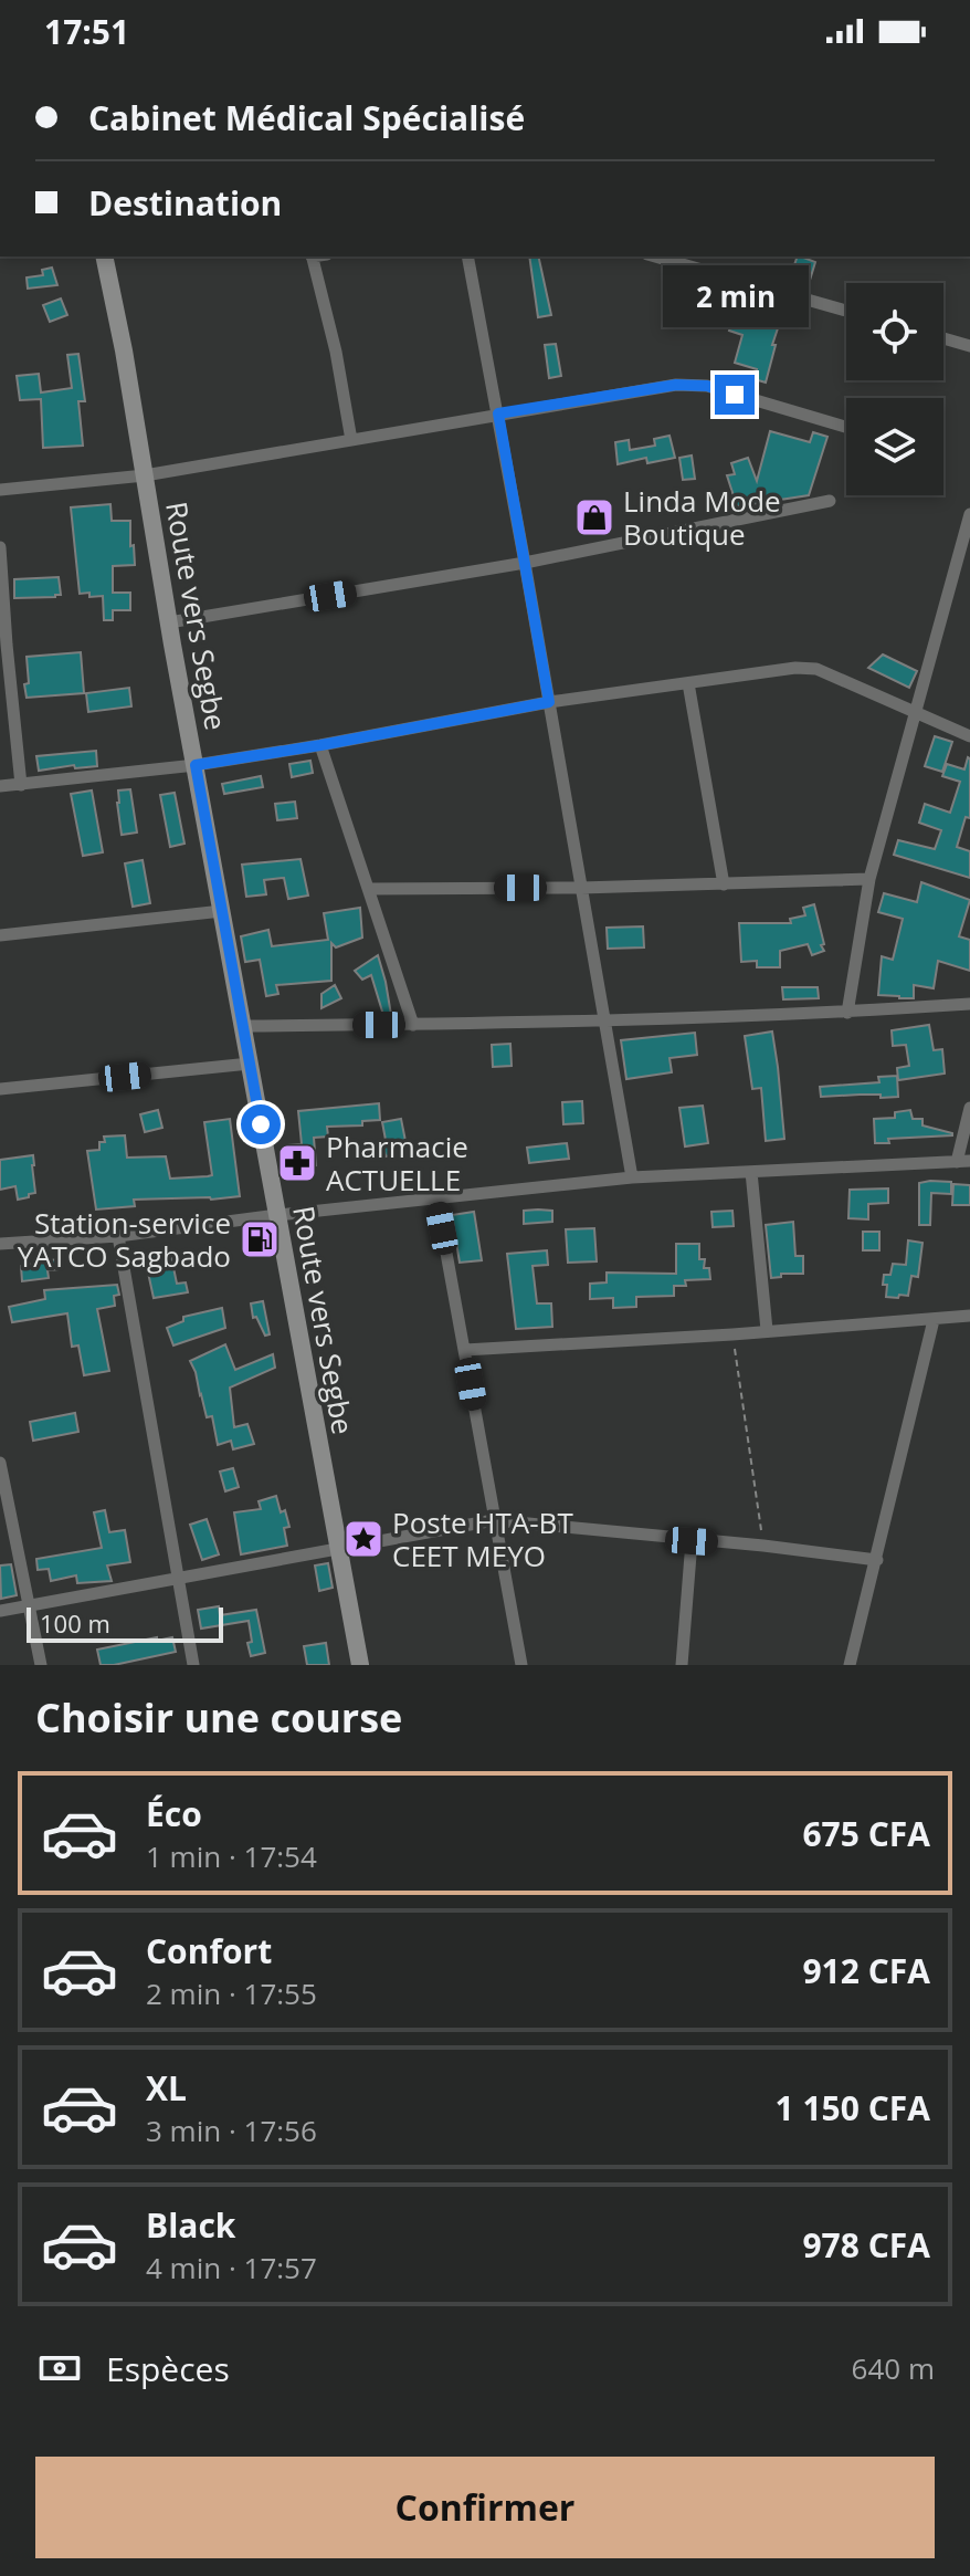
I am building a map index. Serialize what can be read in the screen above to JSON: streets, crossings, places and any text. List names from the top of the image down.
{
  "streets": {
    "main road": ["Route vers Segbe"]
  },
  "places": {
    "shop": ["Linda Mode Boutique"],
    "pharmacy": ["Pharmacie ACTUELLE"],
    "fuel station": ["Station-service YATCO Sagbado"],
    "place": ["Poste HTA-BT CEET MEYO"]
  },
  "scale_bar": "100 m",
  "page": {
    "status": "17:51",
    "banner": ["Cabinet Médical Spécialisé", "Destination"],
    "bubble": "2 min",
    "scale": "100 m",
    "heading": "Choisir une course",
    "list": [
      {
        "name": "Éco",
        "note": "1 min · 17:54",
        "value": "675 CFA"
      },
      {
        "name": "Confort",
        "note": "2 min · 17:55",
        "value": "912 CFA"
      },
      {
        "name": "XL",
        "note": "3 min · 17:56",
        "value": "1 150 CFA"
      },
      {
        "name": "Black",
        "note": "4 min · 17:57",
        "value": "978 CFA"
      }
    ],
    "pay": ["Espèces", "640 m"],
    "buttons": "Confirmer"
  }
}
